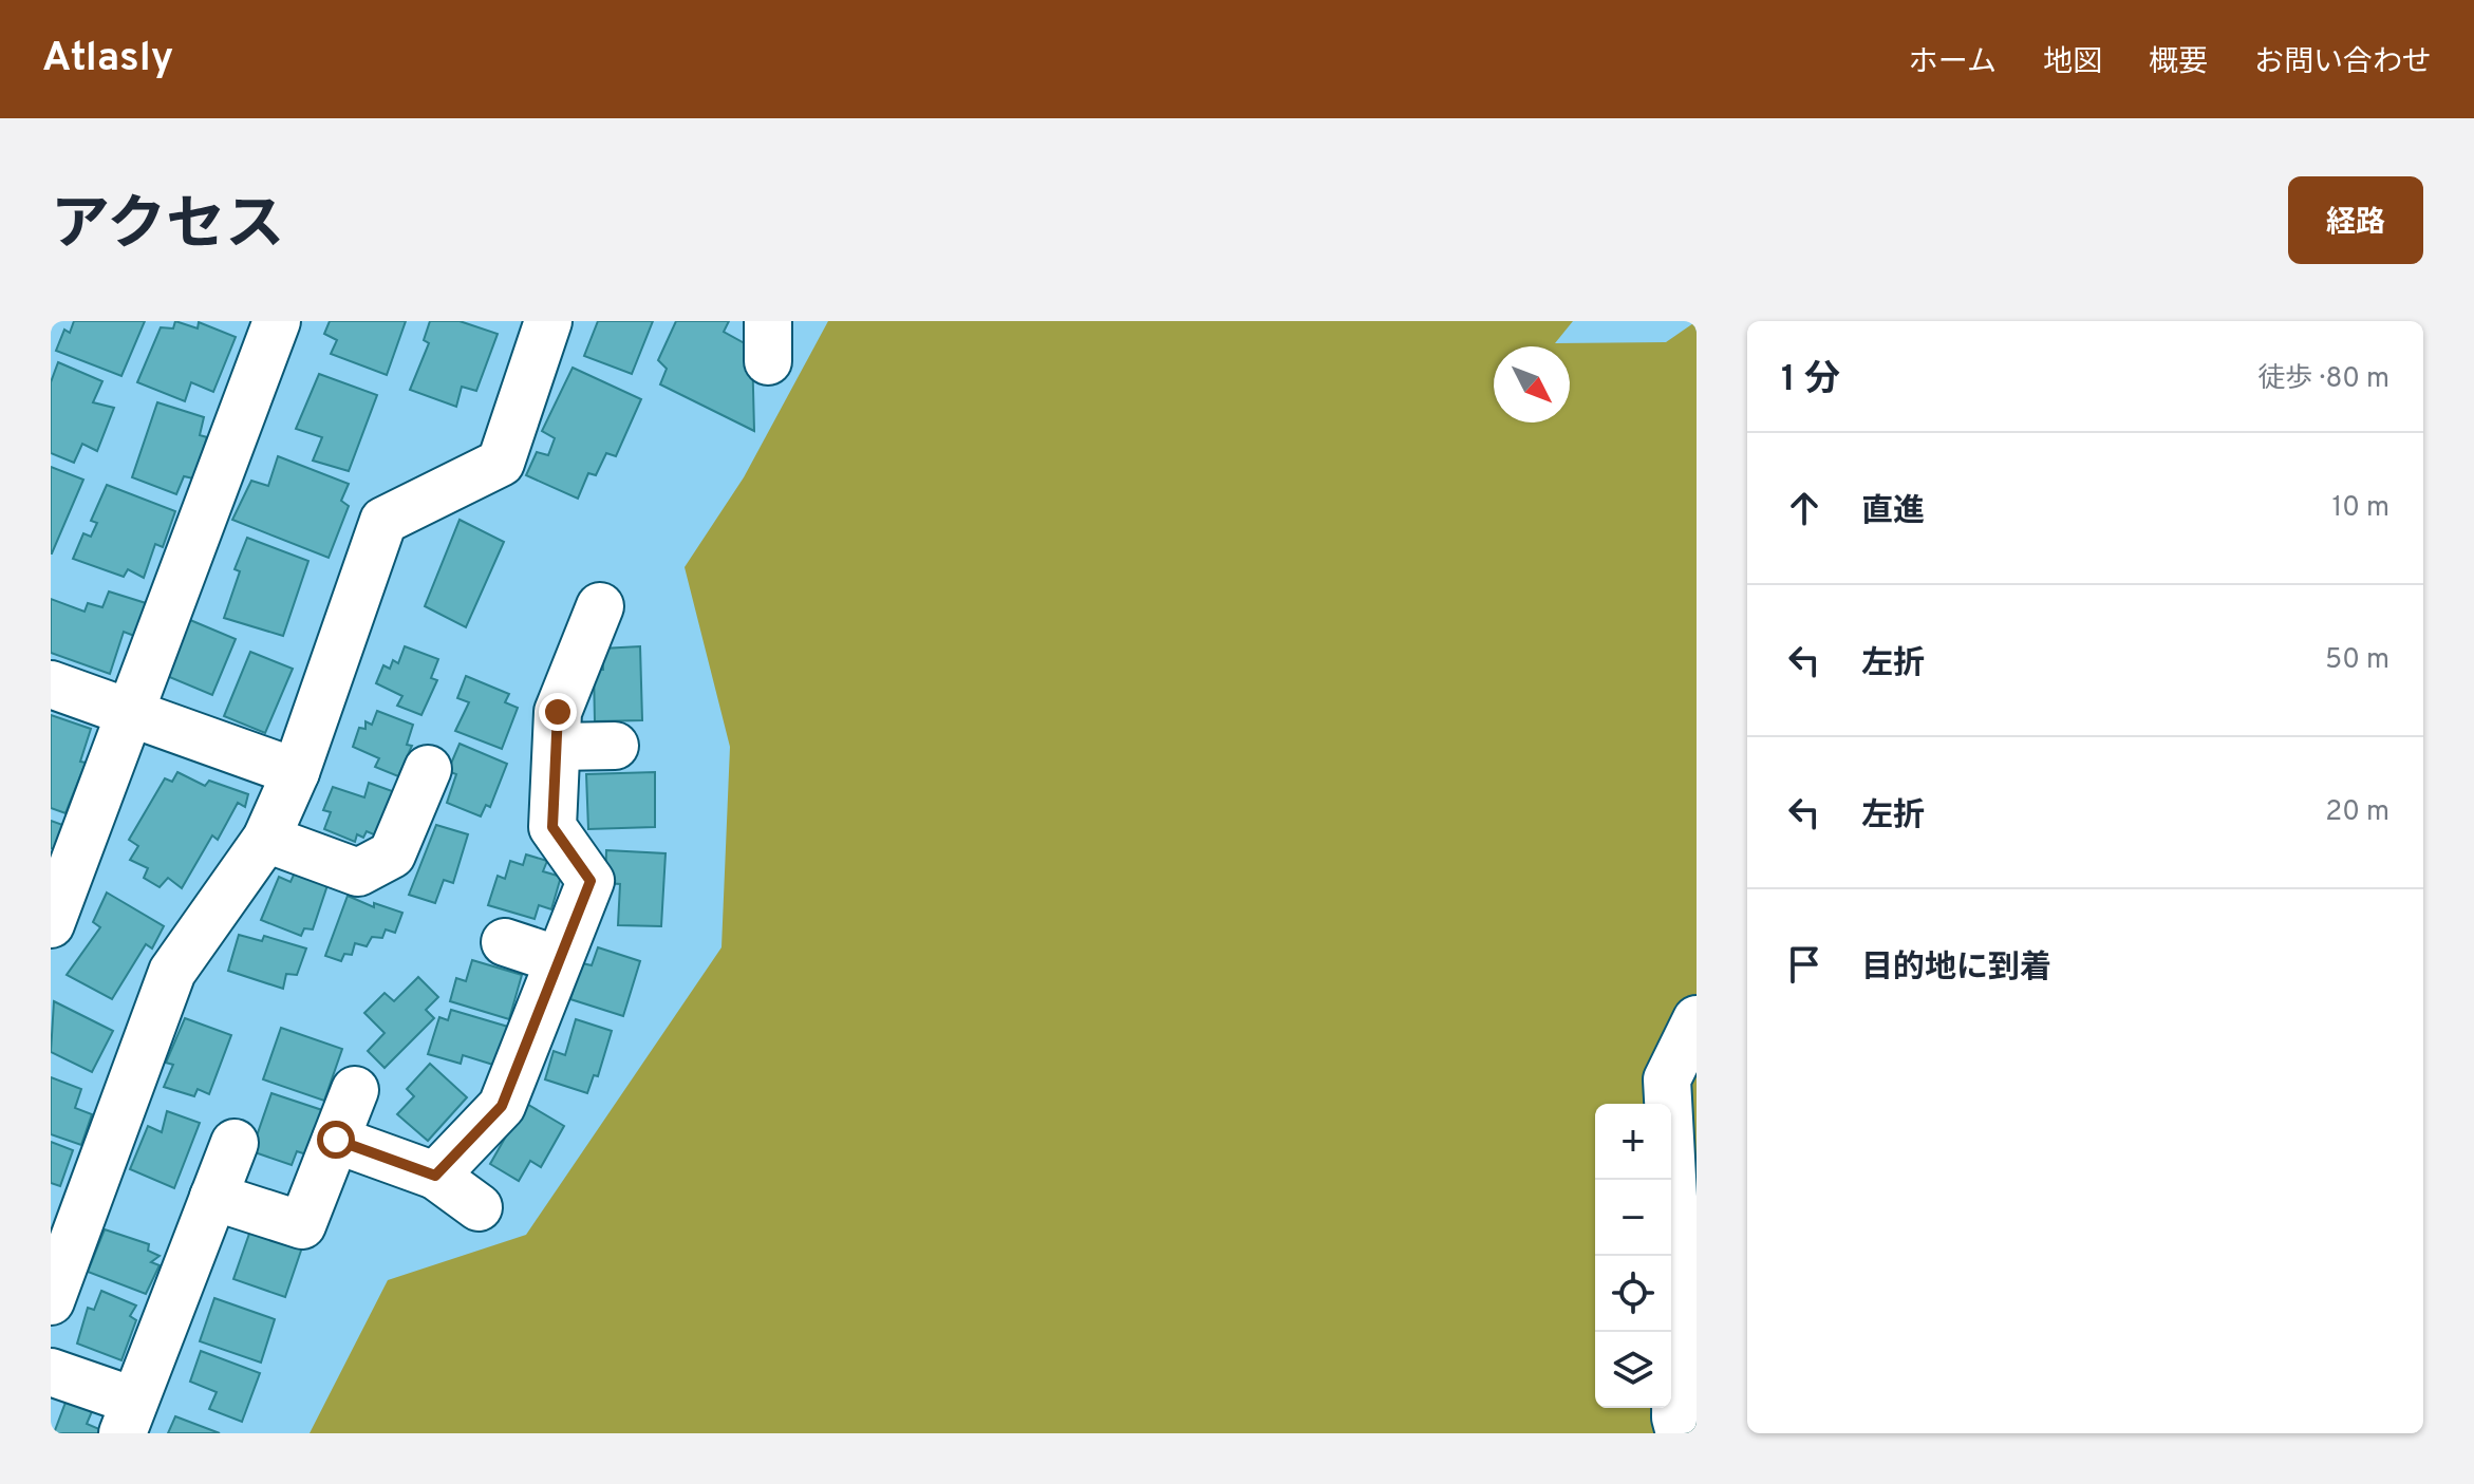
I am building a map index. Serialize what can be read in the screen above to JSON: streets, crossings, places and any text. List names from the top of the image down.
{
  "north": "bottom right",
  "page": {
    "header": "Atlasly",
    "nav": [
      "ホーム",
      "地図",
      "概要",
      "お問い合わせ"
    ],
    "title": "アクセス",
    "buttons": "経路",
    "heading": ["1 分", "徒歩 · 80 m"],
    "list": [
      ["直進", "10 m"],
      ["左折", "50 m"],
      ["左折", "20 m"],
      "目的地に到着"
    ],
    "map_buttons": ["+", "−"]
  }
}
